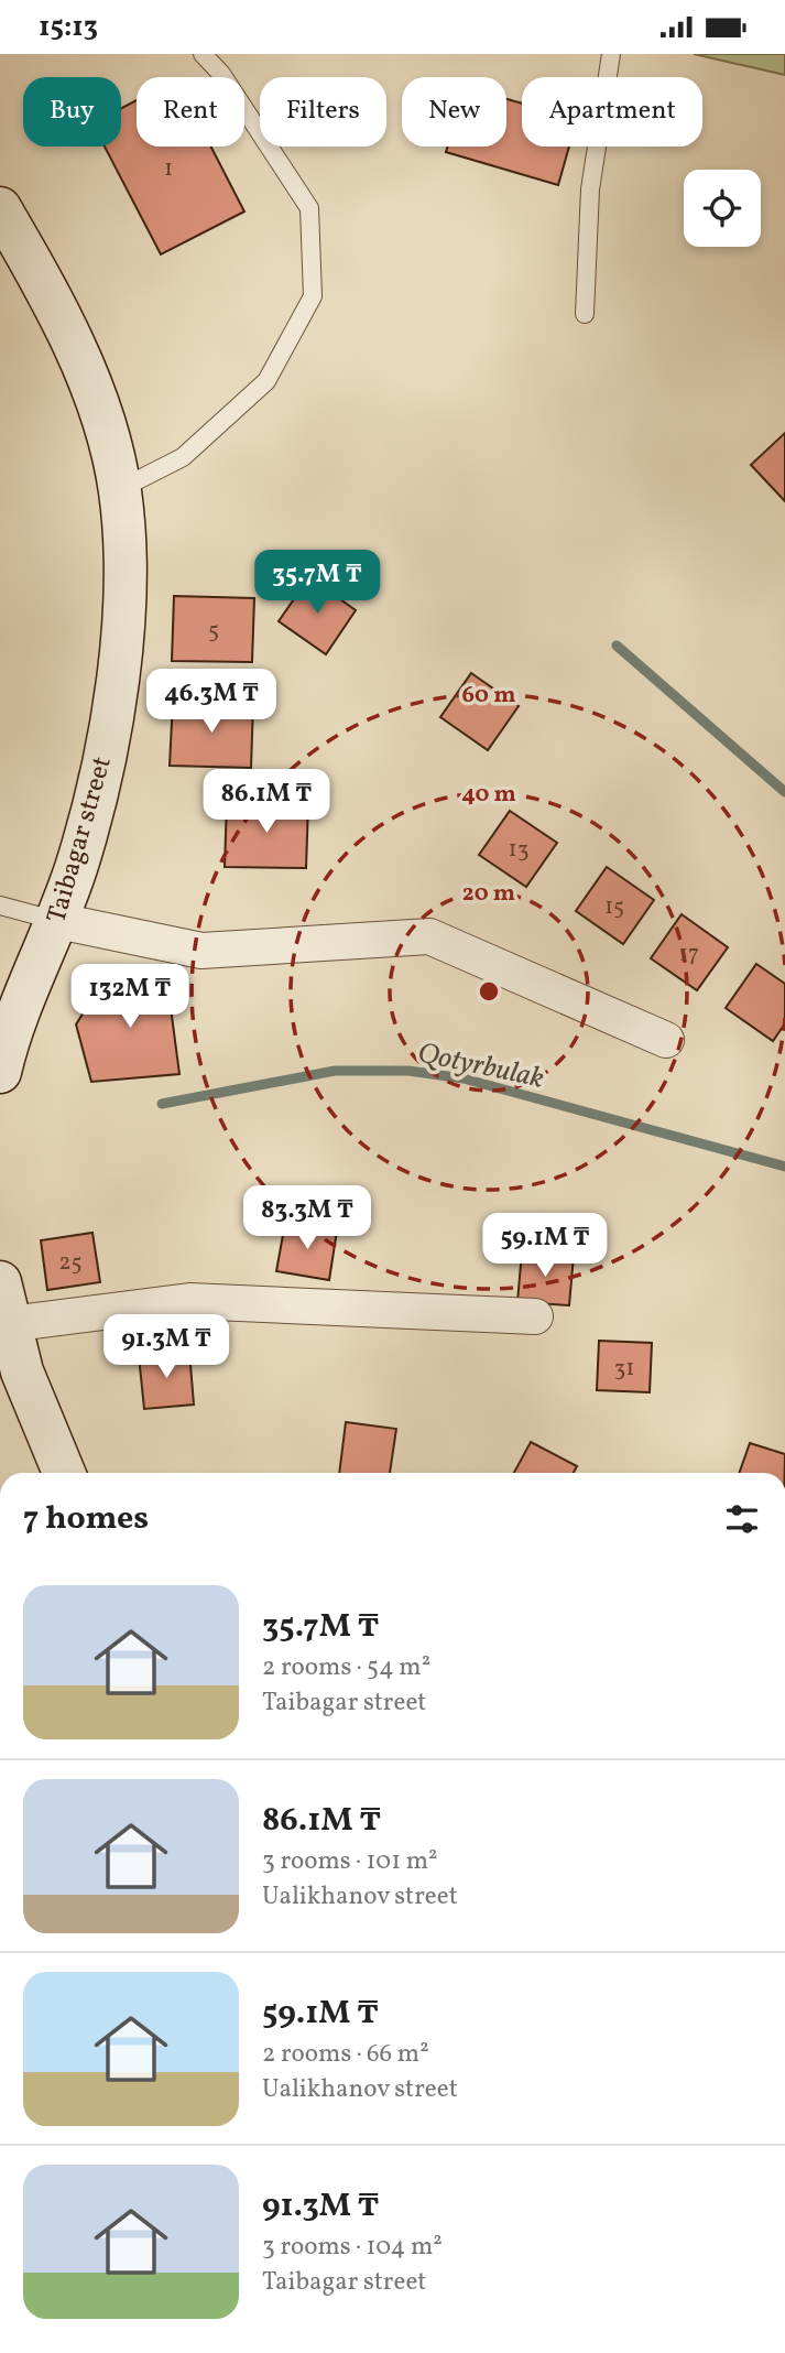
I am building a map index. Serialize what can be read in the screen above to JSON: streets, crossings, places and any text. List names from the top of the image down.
{
  "streets": {
    "main road": ["Taibagar street"]
  },
  "water": ["Qotyrbulak"],
  "house_numbers": [
    "1",
    "5",
    "13",
    "15",
    "17",
    "25",
    "31"
  ],
  "page": {
    "status": "15:13",
    "chip": [
      "Buy",
      "Rent",
      "Filters",
      "New",
      "Apartment"
    ],
    "price": [
      "35.7M ₸",
      "46.3M ₸",
      "86.1M ₸",
      "132M ₸",
      "83.3M ₸",
      "59.1M ₸",
      "91.3M ₸"
    ],
    "heading": "7 homes",
    "list": [
      {
        "name": "35.7M ₸",
        "note": "2 rooms · 54 m² · Taibagar street"
      },
      {
        "name": "86.1M ₸",
        "note": "3 rooms · 101 m² · Ualikhanov street"
      },
      {
        "name": "59.1M ₸",
        "note": "2 rooms · 66 m² · Ualikhanov street"
      },
      {
        "name": "91.3M ₸",
        "note": "3 rooms · 104 m² · Taibagar street"
      }
    ]
  },
  "rings": ["60 m", "40 m", "20 m"]
}
